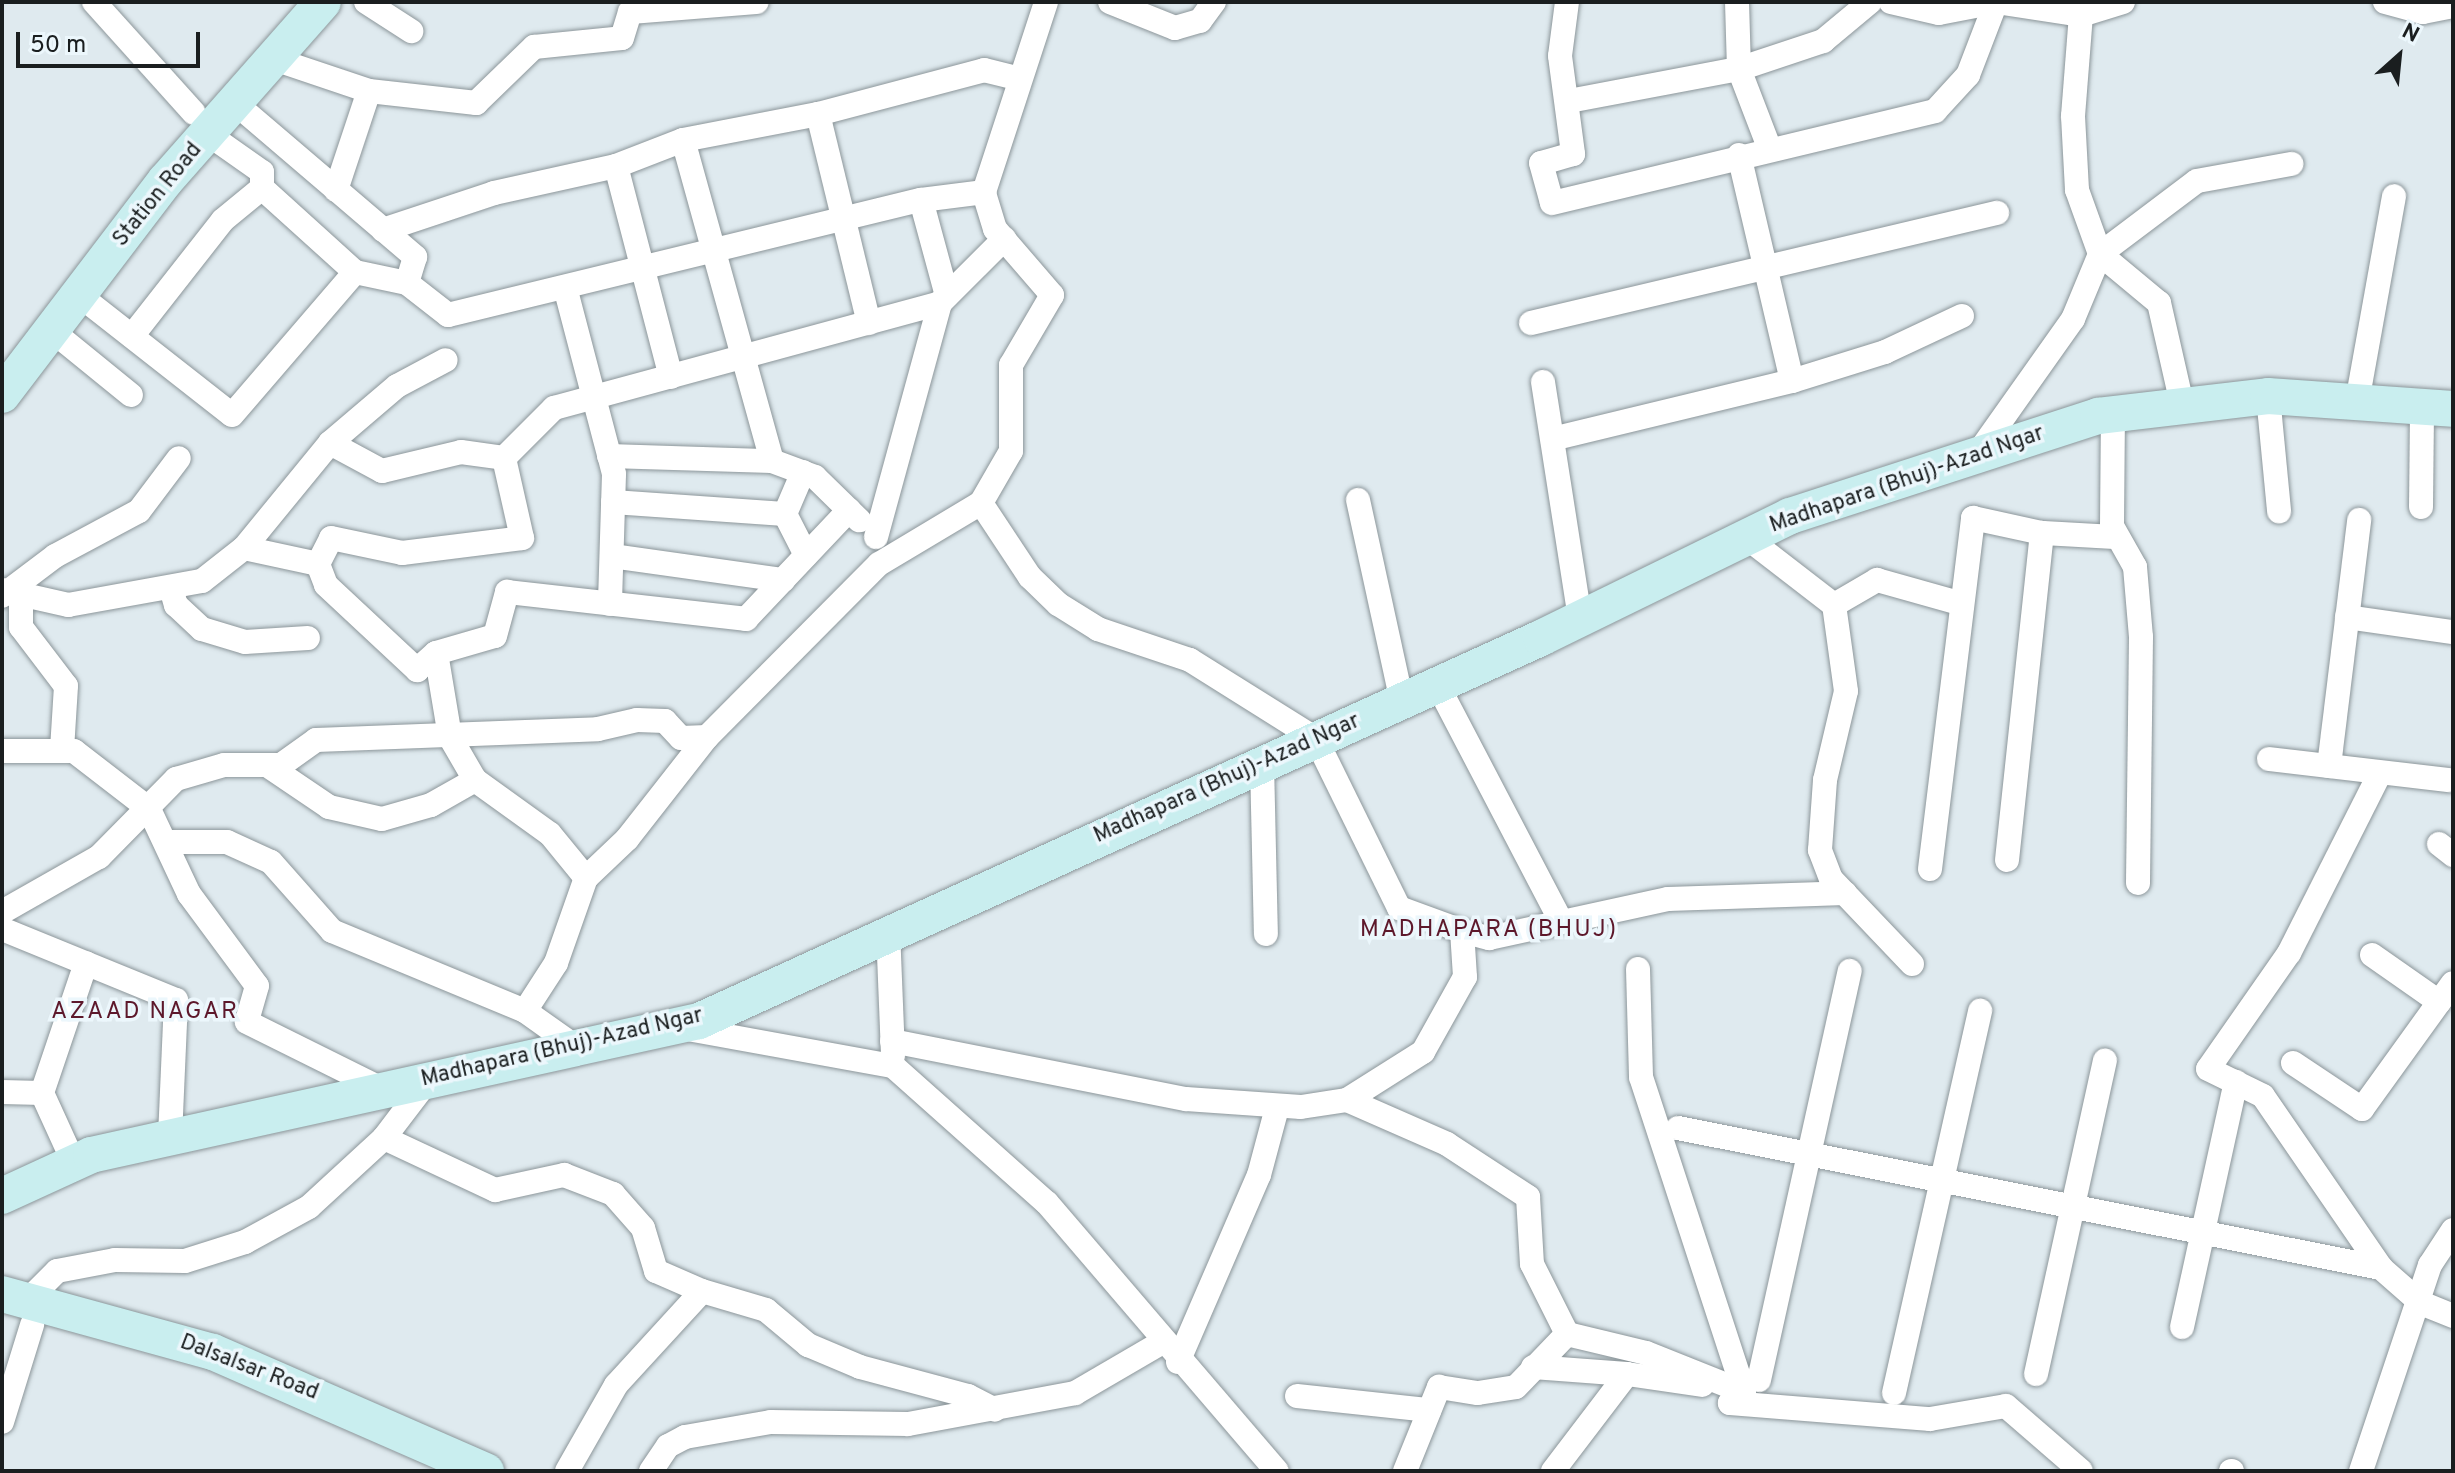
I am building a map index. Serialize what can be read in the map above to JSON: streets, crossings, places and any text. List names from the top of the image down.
{
  "streets": {
    "street": ["Station Road", "Madhapara (Bhuj)-Azad Ngar", "Dalsalsar Road"]
  },
  "districts": ["MADHAPARA (BHUJ)", "AZAAD NAGAR"],
  "scale_bar": "50 m",
  "north": "top right"
}
